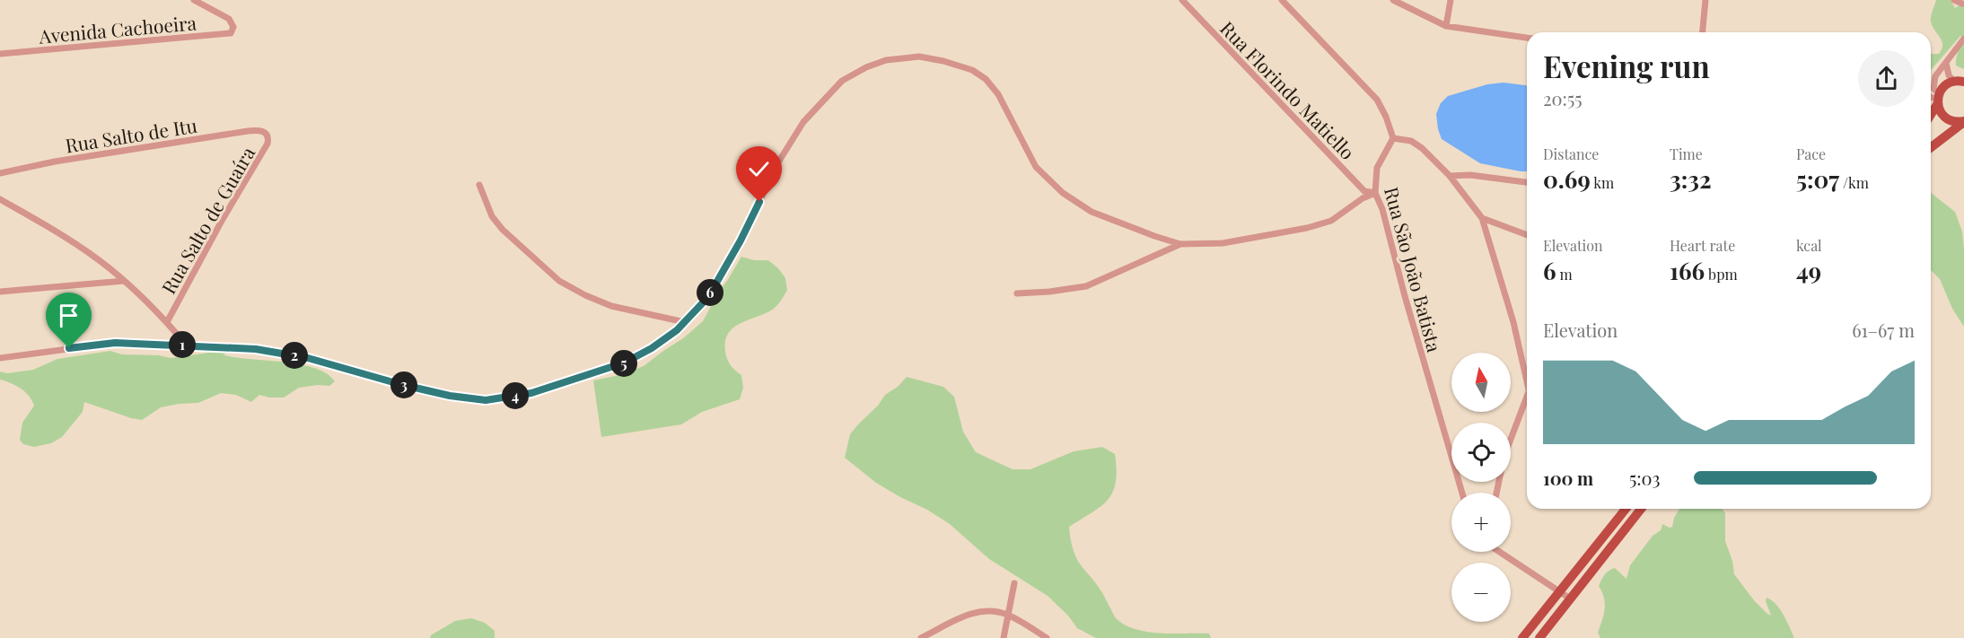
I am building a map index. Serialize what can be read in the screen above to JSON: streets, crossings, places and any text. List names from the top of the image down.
{
  "streets": {
    "street": [
      "Avenida Cachoeira",
      "Rua Florindo Matiello",
      "Rua Salto de Itu",
      "Rua Salto de Guaíra",
      "Rua São João Batista"
    ]
  },
  "crossings": [
    ["Rua Florindo Matiello", "Rua São João Batista"],
    ["Rua Salto de Itu", "Rua Salto de Guaíra"]
  ],
  "north": "top",
  "page": {
    "heading": ["Evening run", "20:55"],
    "stats": [
      ["Distance", "0.69 km"],
      ["Time", "3:32"],
      ["Pace", "5:07 /km"],
      ["Elevation", "6 m"],
      ["Heart rate", "166 bpm"],
      ["kcal", "49"]
    ],
    "pins": [
      "6",
      "1",
      "2",
      "5",
      "3",
      "4"
    ],
    "chart": ["Elevation", "61–67 m"],
    "map_buttons": ["+", "−"],
    "list": [
      {
        "name": "100 m",
        "note": "5:03"
      }
    ]
  }
}
